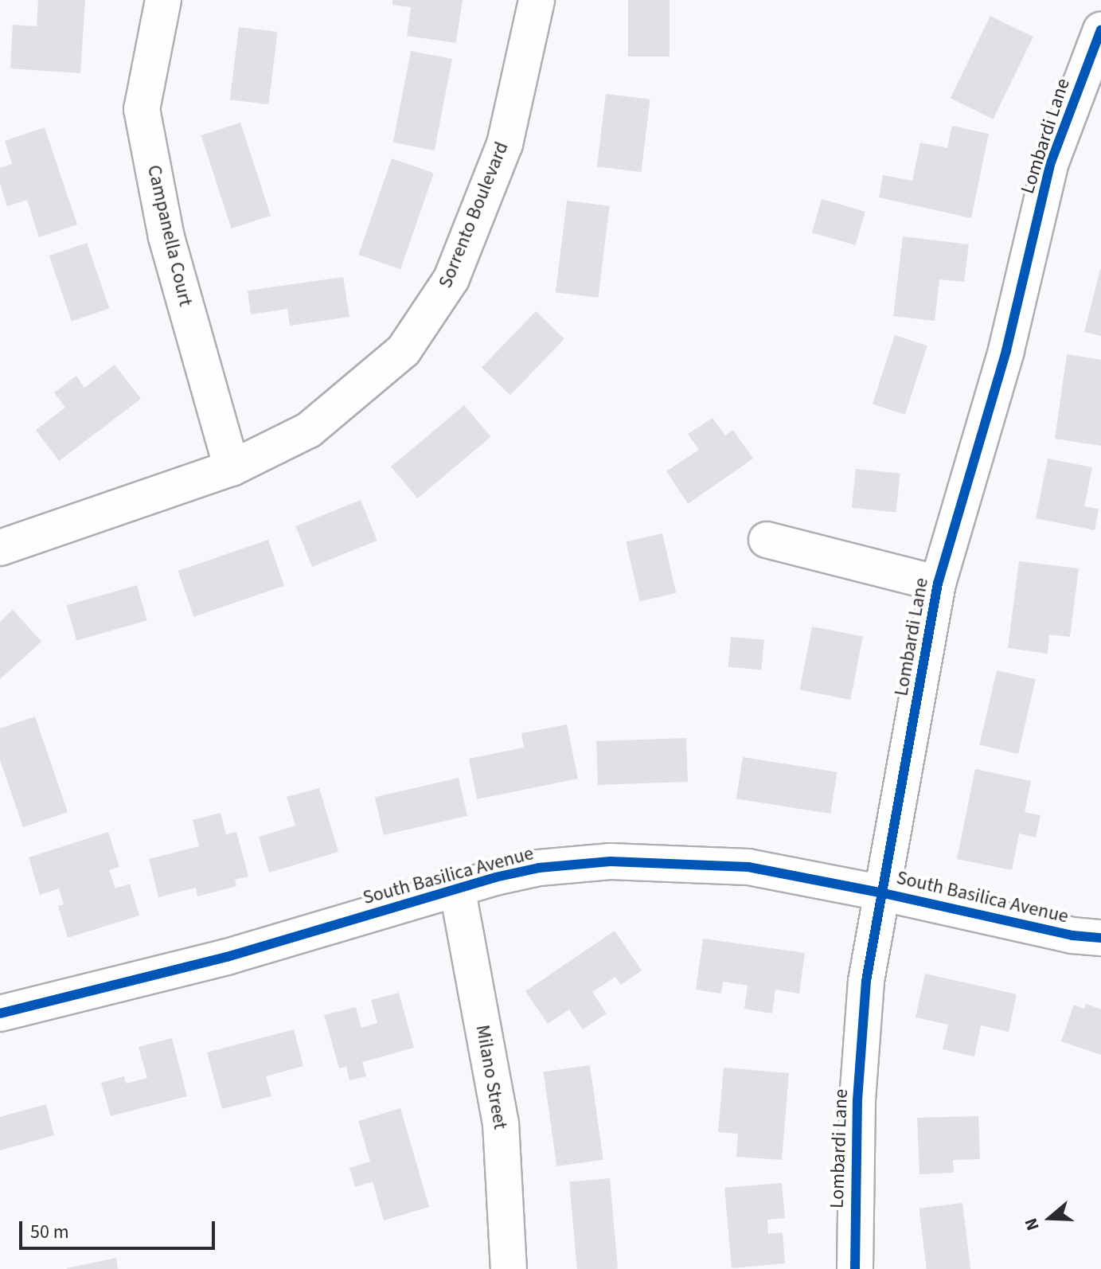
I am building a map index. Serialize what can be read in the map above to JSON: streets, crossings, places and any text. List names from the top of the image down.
{
  "streets": {
    "street": [
      "Lombardi Lane",
      "Sorrento Boulevard",
      "Campanella Court",
      "South Basilica Avenue",
      "Milano Street"
    ]
  },
  "crossings": [
    ["Lombardi Lane", "South Basilica Avenue"],
    ["Sorrento Boulevard", "Campanella Court"],
    ["South Basilica Avenue", "Milano Street"]
  ],
  "scale_bar": "50 m",
  "north": "left"
}
